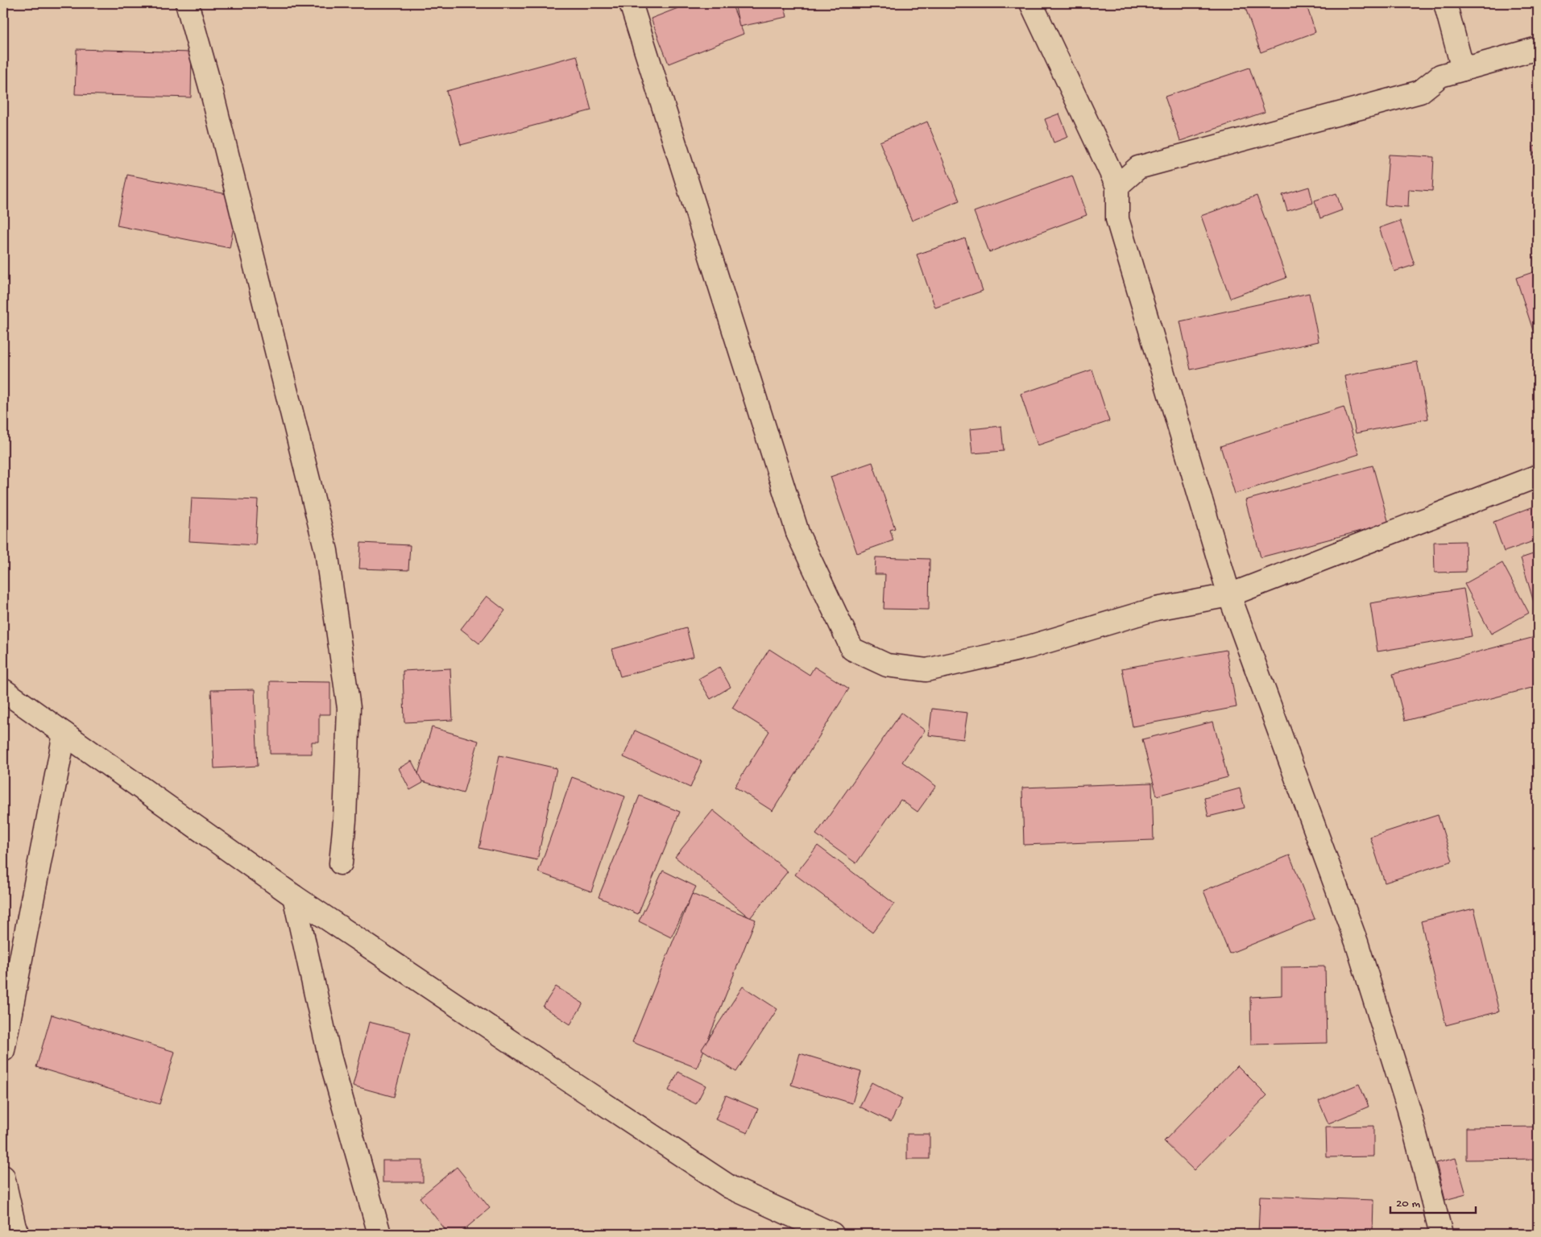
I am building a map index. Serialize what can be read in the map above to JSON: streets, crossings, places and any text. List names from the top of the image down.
{
  "scale_bar": "20 m"
}
